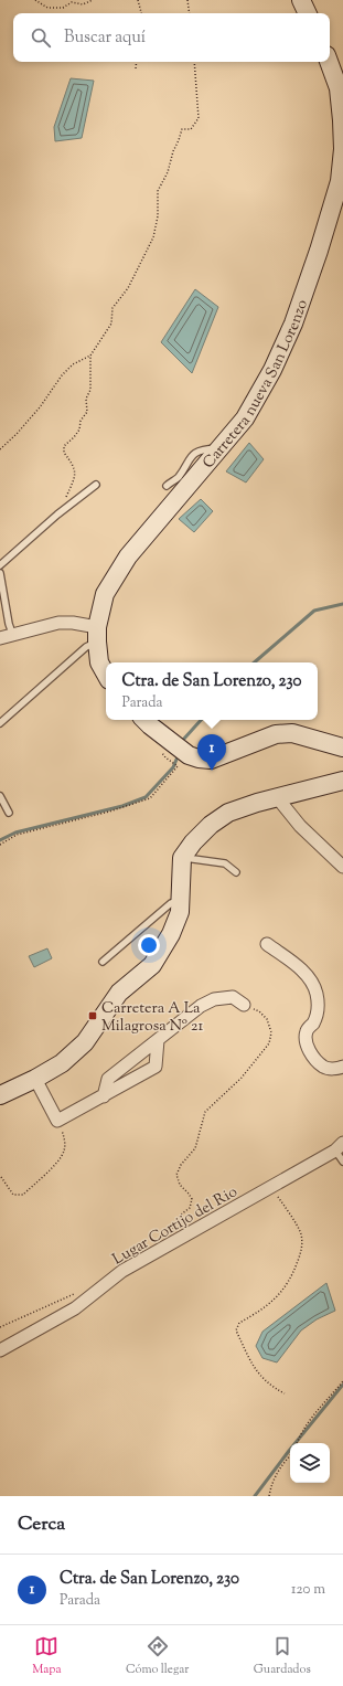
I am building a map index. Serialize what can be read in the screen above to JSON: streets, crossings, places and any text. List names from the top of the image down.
{
  "streets": {
    "street": ["Carretera nueva San Lorenzo", "Lugar Cortijo del Rio"]
  },
  "places": {
    "transit": ["Carretera A La Milagrosa Nº 21"]
  },
  "page": {
    "search": "Buscar aquí",
    "popup": ["Ctra. de San Lorenzo, 230", "Parada"],
    "pins": "1",
    "heading": "Cerca",
    "list": [
      {
        "mark": "1",
        "name": "Ctra. de San Lorenzo, 230",
        "note": "Parada",
        "value": "120 m"
      }
    ],
    "nav": ["Mapa", "Cómo llegar", "Guardados"]
  }
}
